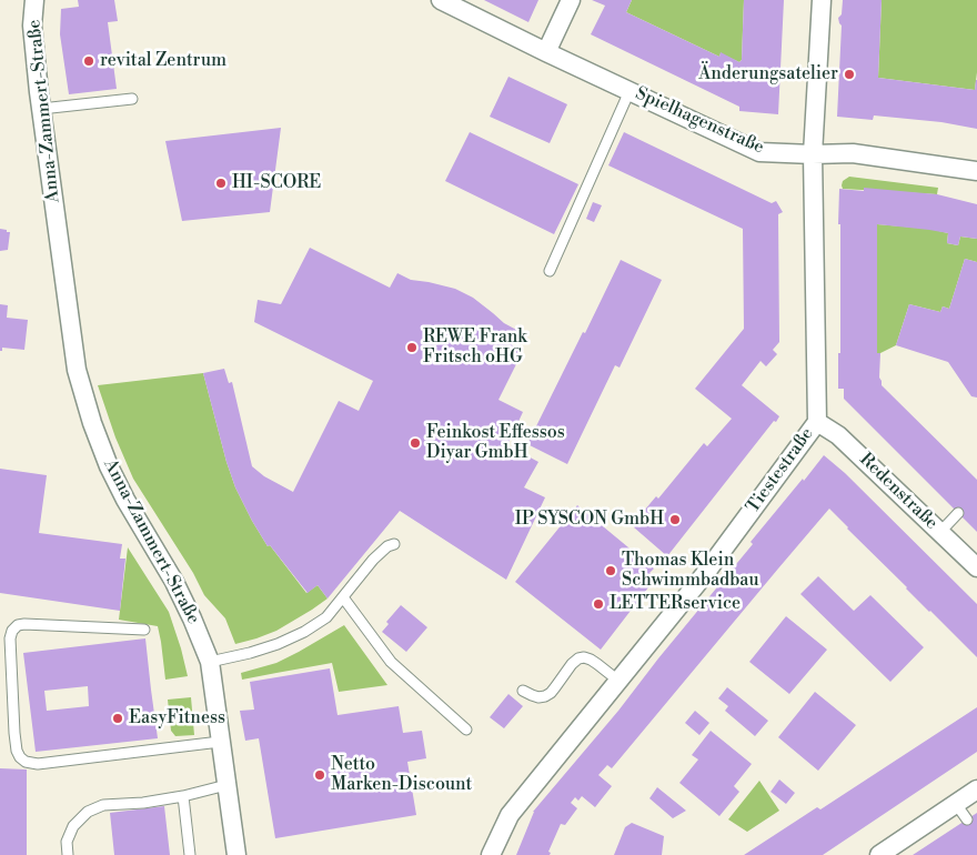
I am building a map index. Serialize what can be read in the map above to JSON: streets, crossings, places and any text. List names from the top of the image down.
{
  "streets": {
    "street": [
      "Anna-Zammert-Straße",
      "Spielhagenstraße",
      "Tiestestraße",
      "Redenstraße"
    ]
  },
  "crossings": [
    ["Spielhagenstraße", "Tiestestraße"],
    ["Tiestestraße", "Redenstraße"]
  ],
  "places": [
    "revital Zentrum",
    "Änderungsatelier",
    "HI-SCORE",
    "REWE Frank Fritsch oHG",
    "Feinkost Effessos Diyar GmbH",
    "IP SYSCON GmbH",
    "Thomas Klein Schwimmbadbau",
    "LETTERservice",
    "EasyFitness",
    "Netto Marken-Discount"
  ]
}
